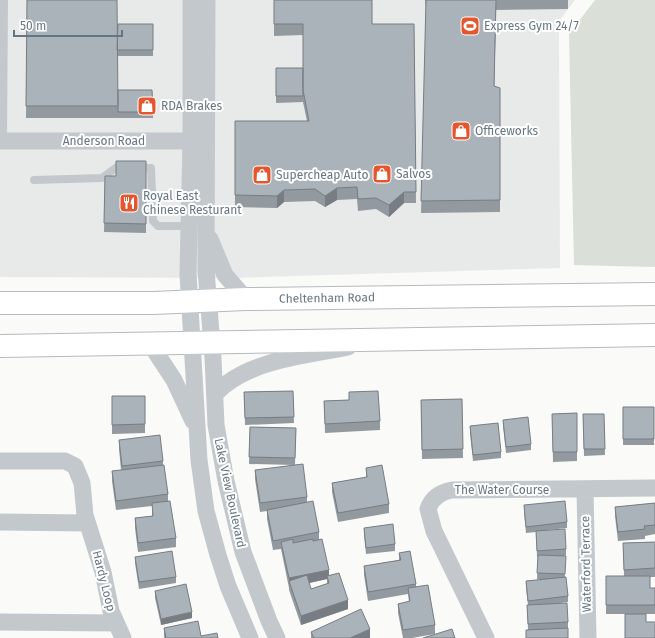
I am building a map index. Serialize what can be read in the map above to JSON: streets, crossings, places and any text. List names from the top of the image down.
{
  "streets": {
    "main road": ["Cheltenham Road"],
    "street": [
      "Anderson Road",
      "The Water Course",
      "Lake View Boulevard",
      "Waterford Terrace",
      "Hardy Loop"
    ]
  },
  "crossings": [
    ["The Water Course", "Waterford Terrace"]
  ],
  "places": {
    "sports": ["Express Gym 24/7"],
    "shop": [
      "RDA Brakes",
      "Officeworks",
      "Salvos",
      "Supercheap Auto"
    ],
    "restaurant": ["Royal East Chinese Resturant"]
  },
  "scale_bar": "50 m"
}
